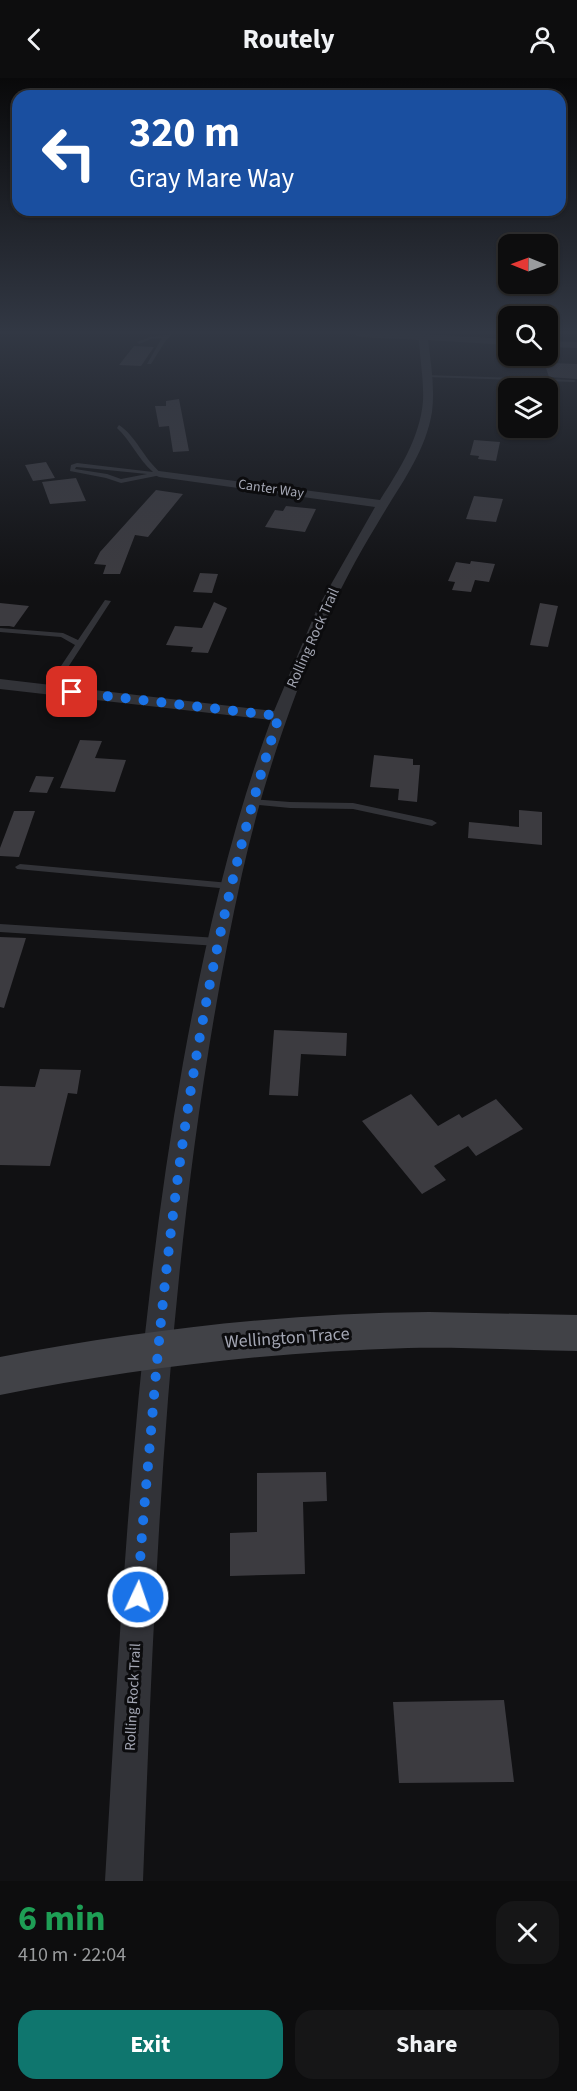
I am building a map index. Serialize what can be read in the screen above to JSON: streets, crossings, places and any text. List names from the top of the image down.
{
  "streets": {
    "street": ["Canter Way", "Rolling Rock Trail", "Wellington Trace"]
  },
  "crossings": [
    ["Canter Way", "Rolling Rock Trail"],
    ["Rolling Rock Trail", "Wellington Trace"]
  ],
  "north": "left",
  "page": {
    "header": "Routely",
    "turn": ["320 m", "Gray Mare Way"],
    "heading": ["6 min", "410 m · 22:04"],
    "buttons": ["Exit", "Share"]
  }
}
